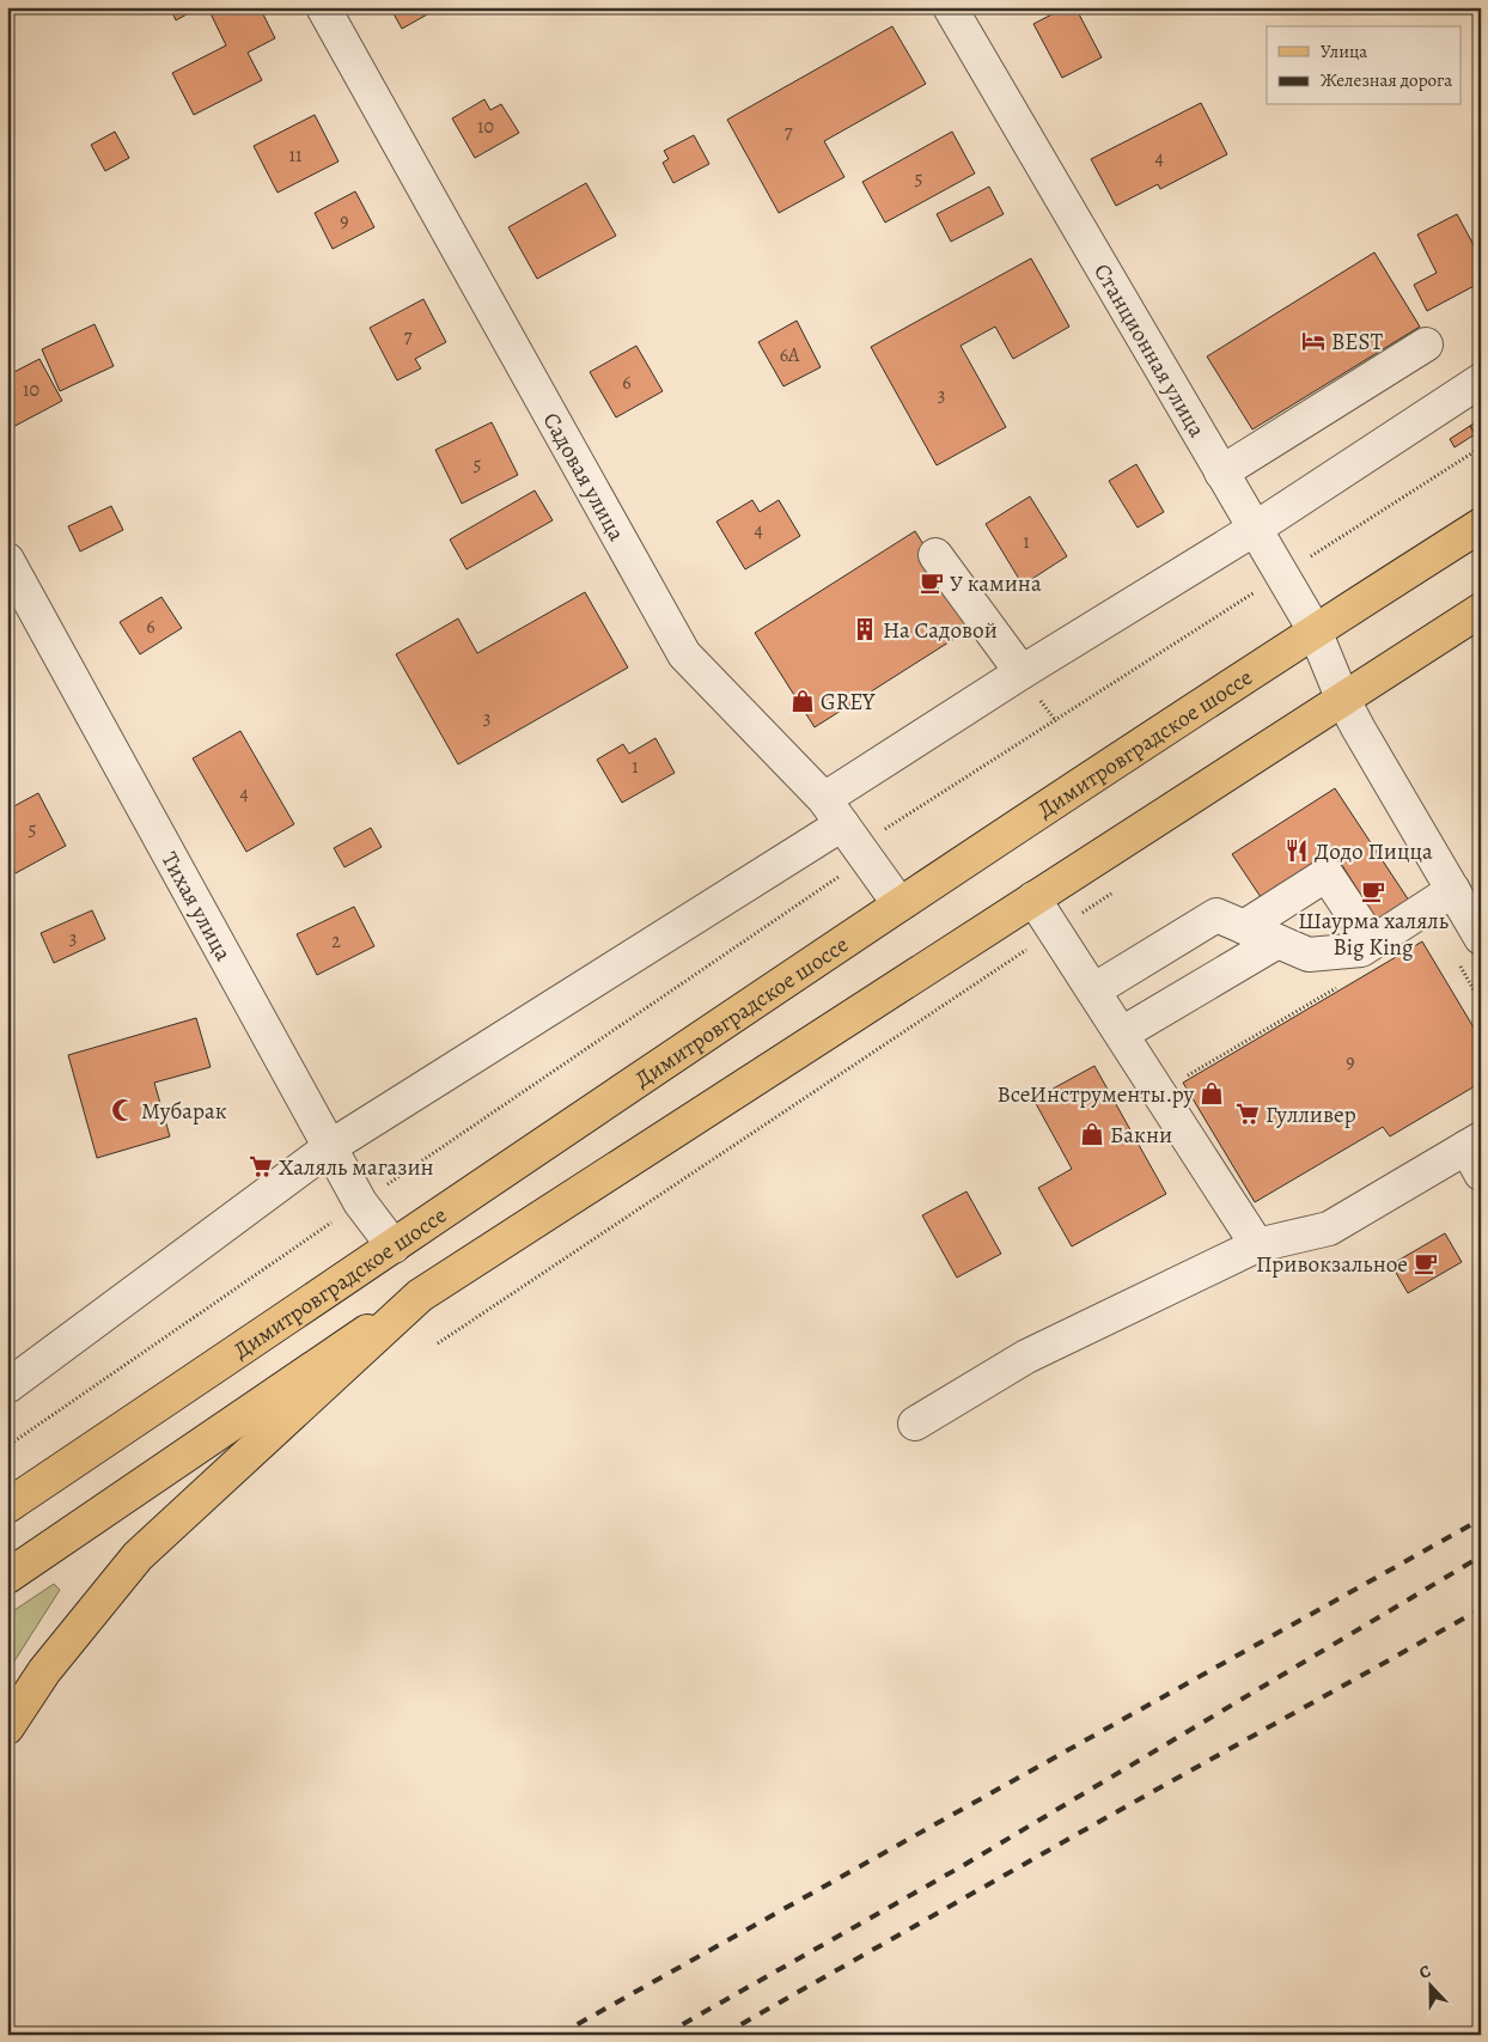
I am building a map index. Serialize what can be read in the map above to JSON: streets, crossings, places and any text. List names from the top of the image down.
{
  "streets": {
    "main road": ["Димитровградское шоссе"],
    "street": ["Станционная улица", "Садовая улица", "Тихая улица"]
  },
  "crossings": [
    ["Станционная улица", "Димитровградское шоссе"],
    ["Садовая улица", "Димитровградское шоссе"],
    ["Димитровградское шоссе", "Тихая улица"]
  ],
  "places": {
    "hotel": ["BEST"],
    "cafe": ["У камина", "Шаурма халяль Big King", "Привокзальное"],
    "building": ["На Садовой"],
    "shop": ["GREY", "ВсеИнструменты.ру", "Бакни"],
    "restaurant": ["Додо Пицца"],
    "mosque": ["Мубарак"],
    "supermarket": ["Гулливер", "Халяль магазин"]
  },
  "house_numbers": [
    "10",
    "7",
    "11",
    "4",
    "5",
    "9",
    "7",
    "6А",
    "6",
    "10",
    "3",
    "5",
    "4",
    "1",
    "6",
    "3",
    "1",
    "4",
    "5",
    "3",
    "2",
    "9"
  ],
  "legend": ["Улица", "Железная дорога"],
  "north": "top"
}
